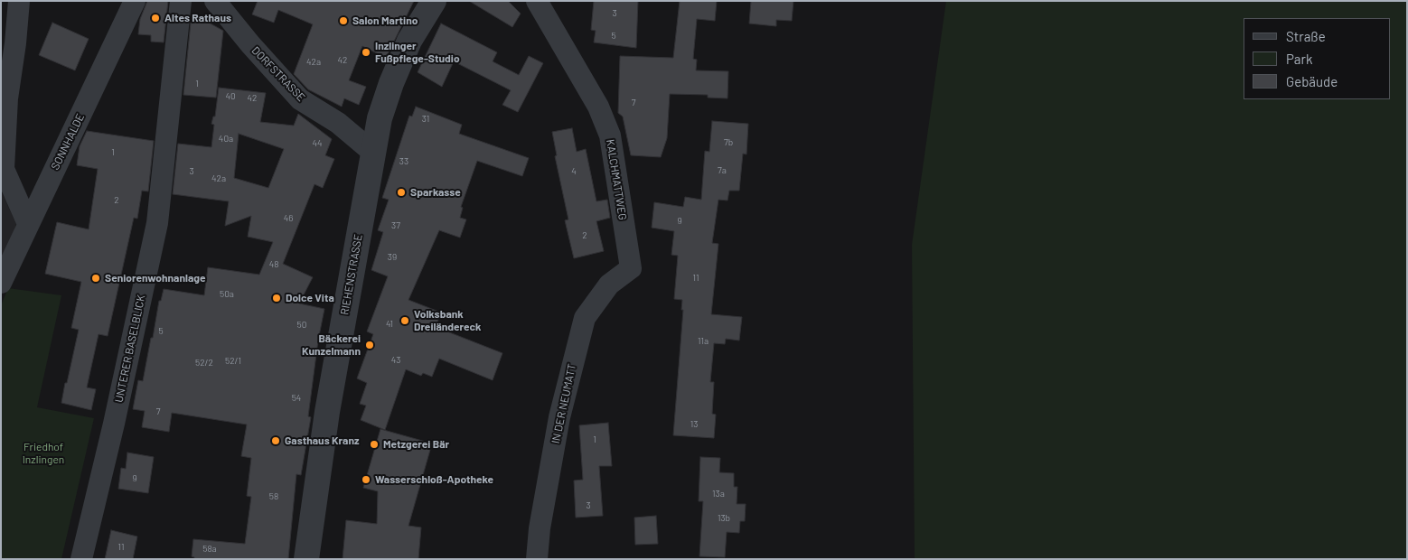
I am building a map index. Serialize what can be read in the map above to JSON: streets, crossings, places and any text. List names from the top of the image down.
{
  "streets": {
    "street": [
      "DORFSTRASSE",
      "SONNHALDE",
      "KALCHMATTWEG",
      "RIEHENSTRASSE",
      "UNTERER BASELBLICK",
      "IN DER NEUMATT"
    ]
  },
  "crossings": [
    ["DORFSTRASSE", "RIEHENSTRASSE"],
    ["KALCHMATTWEG", "IN DER NEUMATT"]
  ],
  "parks": ["Friedhof Inzlingen"],
  "places": [
    "Altes Rathaus",
    "Salon Martino",
    "Inzlinger Fußpflege-Studio",
    "Sparkasse",
    "Seniorenwohnanlage",
    "Dolce Vita",
    "Volksbank Dreiländereck",
    "Bäckerei Kunzelmann",
    "Gasthaus Kranz",
    "Metzgerei Bär",
    "Wasserschloß-Apotheke"
  ],
  "house_numbers": [
    "3",
    "5",
    "42",
    "42a",
    "1",
    "40",
    "42",
    "7",
    "31",
    "40a",
    "7b",
    "44",
    "1",
    "33",
    "7a",
    "3",
    "4",
    "42a",
    "2",
    "46",
    "9",
    "37",
    "2",
    "39",
    "48",
    "11",
    "50a",
    "41",
    "50",
    "5",
    "11a",
    "43",
    "52/1",
    "52/2",
    "54",
    "7",
    "13",
    "1",
    "9",
    "13a",
    "58",
    "3",
    "13b",
    "11",
    "58a"
  ],
  "legend": ["Straße", "Park", "Gebäude"]
}
